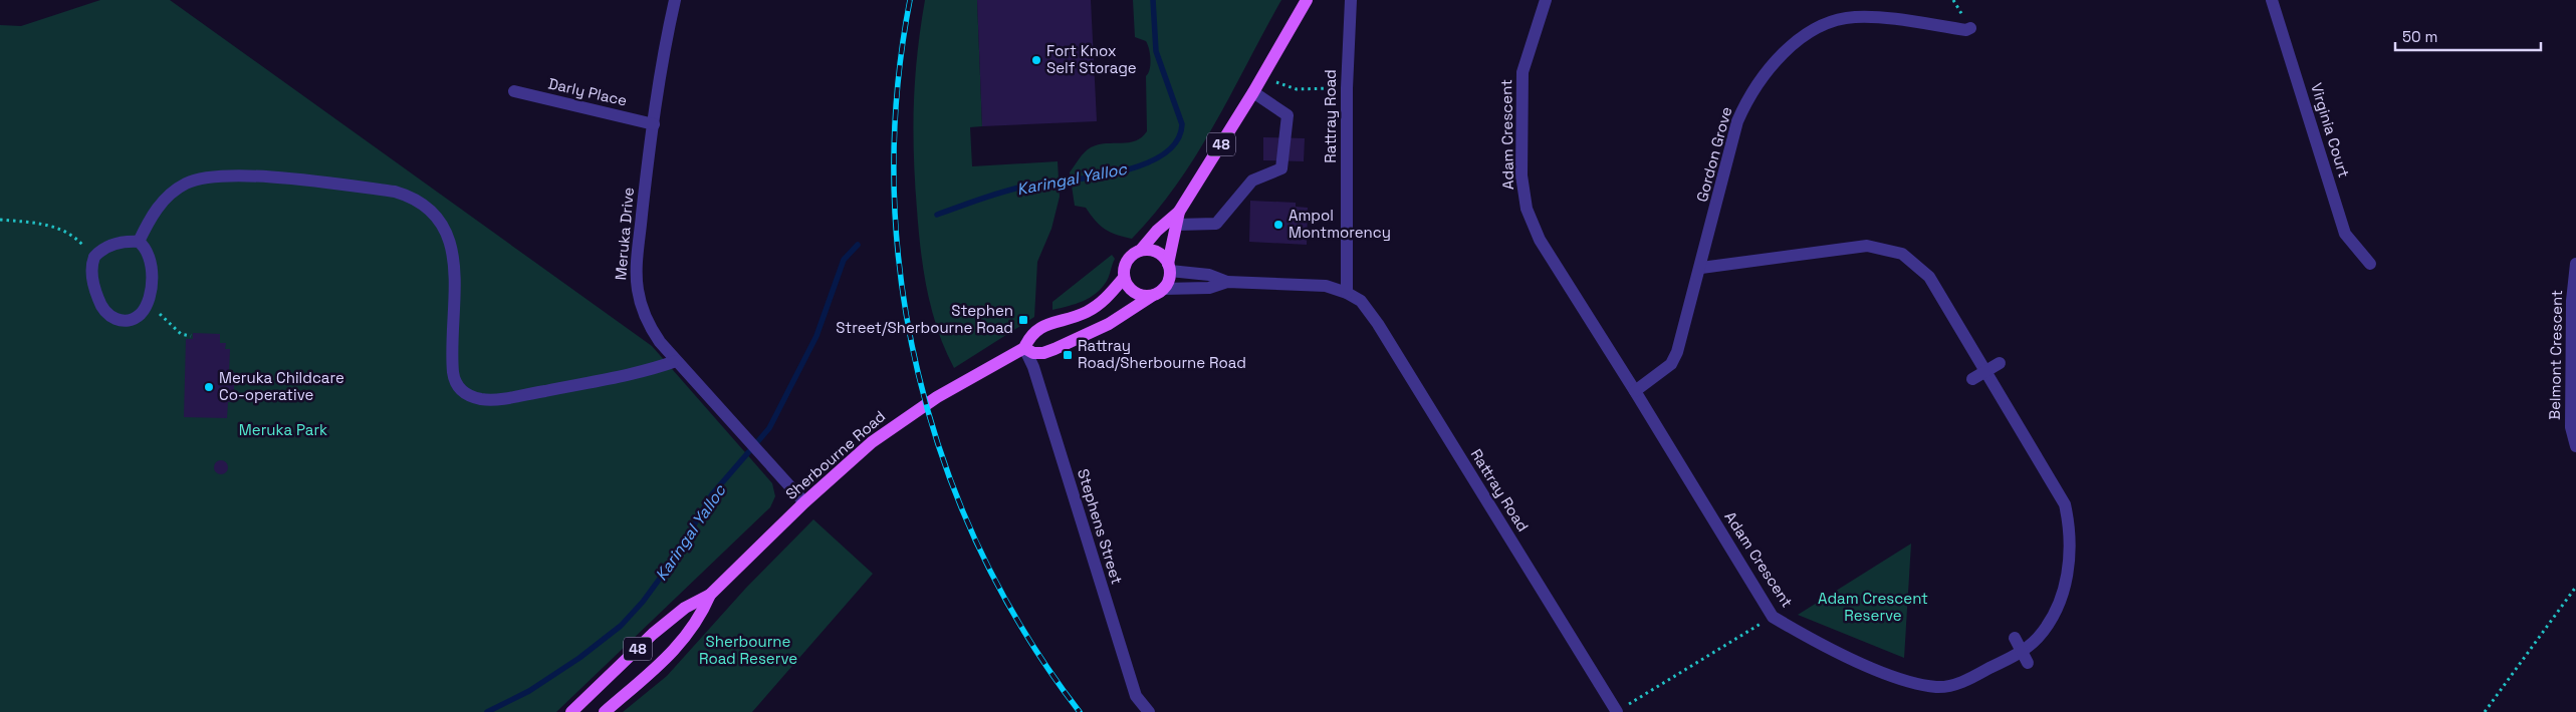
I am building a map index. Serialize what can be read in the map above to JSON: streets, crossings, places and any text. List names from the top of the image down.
{
  "streets": {
    "main road": ["48", "Sherbourne Road"],
    "street": [
      "Darly Place",
      "Rattray Road",
      "Virginia Court",
      "Adam Crescent",
      "Gordon Grove",
      "Meruka Drive",
      "Belmont Crescent",
      "Stephens Street"
    ]
  },
  "crossings": [
    ["Darly Place", "Meruka Drive"],
    ["Rattray Road", "48"],
    ["Rattray Road", "Sherbourne Road"],
    ["Adam Crescent", "Gordon Grove"],
    ["48", "Sherbourne Road"],
    ["Meruka Drive", "Sherbourne Road"],
    ["Sherbourne Road", "Stephens Street"]
  ],
  "water": ["Karingal Yalloc"],
  "parks": ["Meruka Park", "Adam Crescent Reserve", "Sherbourne Road Reserve"],
  "places": {
    "other": ["Fort Knox Self Storage", "Ampol Montmorency", "Meruka Childcare Co-operative"],
    "transit": ["Stephen Street/Sherbourne Road", "Rattray Road/Sherbourne Road"]
  },
  "scale_bar": "50 m"
}
